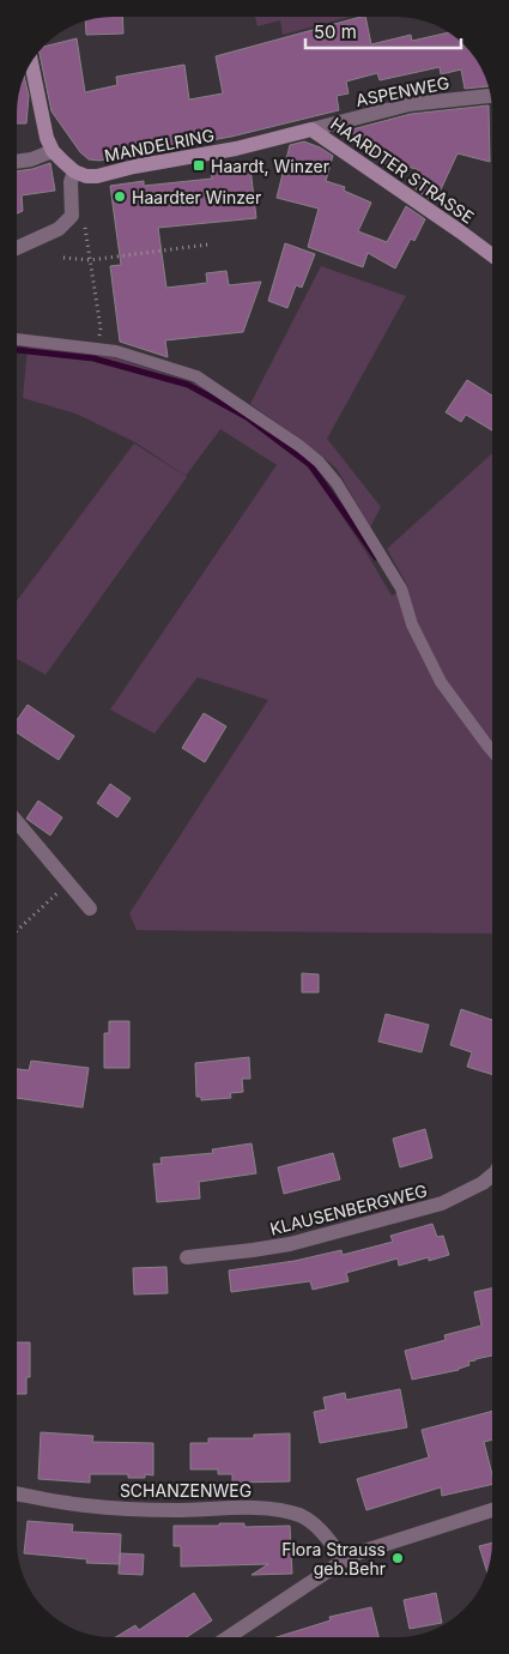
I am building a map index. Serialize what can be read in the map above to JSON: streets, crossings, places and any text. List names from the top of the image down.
{
  "streets": {
    "street": [
      "ASPENWEG",
      "MANDELRING",
      "HAARDTER STRASSE",
      "KLAUSENBERGWEG",
      "SCHANZENWEG"
    ]
  },
  "crossings": [
    ["ASPENWEG", "MANDELRING"],
    ["ASPENWEG", "HAARDTER STRASSE"],
    ["MANDELRING", "HAARDTER STRASSE"]
  ],
  "places": {
    "transit": ["Haardt, Winzer"],
    "other": ["Haardter Winzer", "Flora Strauss geb.Behr"]
  },
  "scale_bar": "50 m"
}
